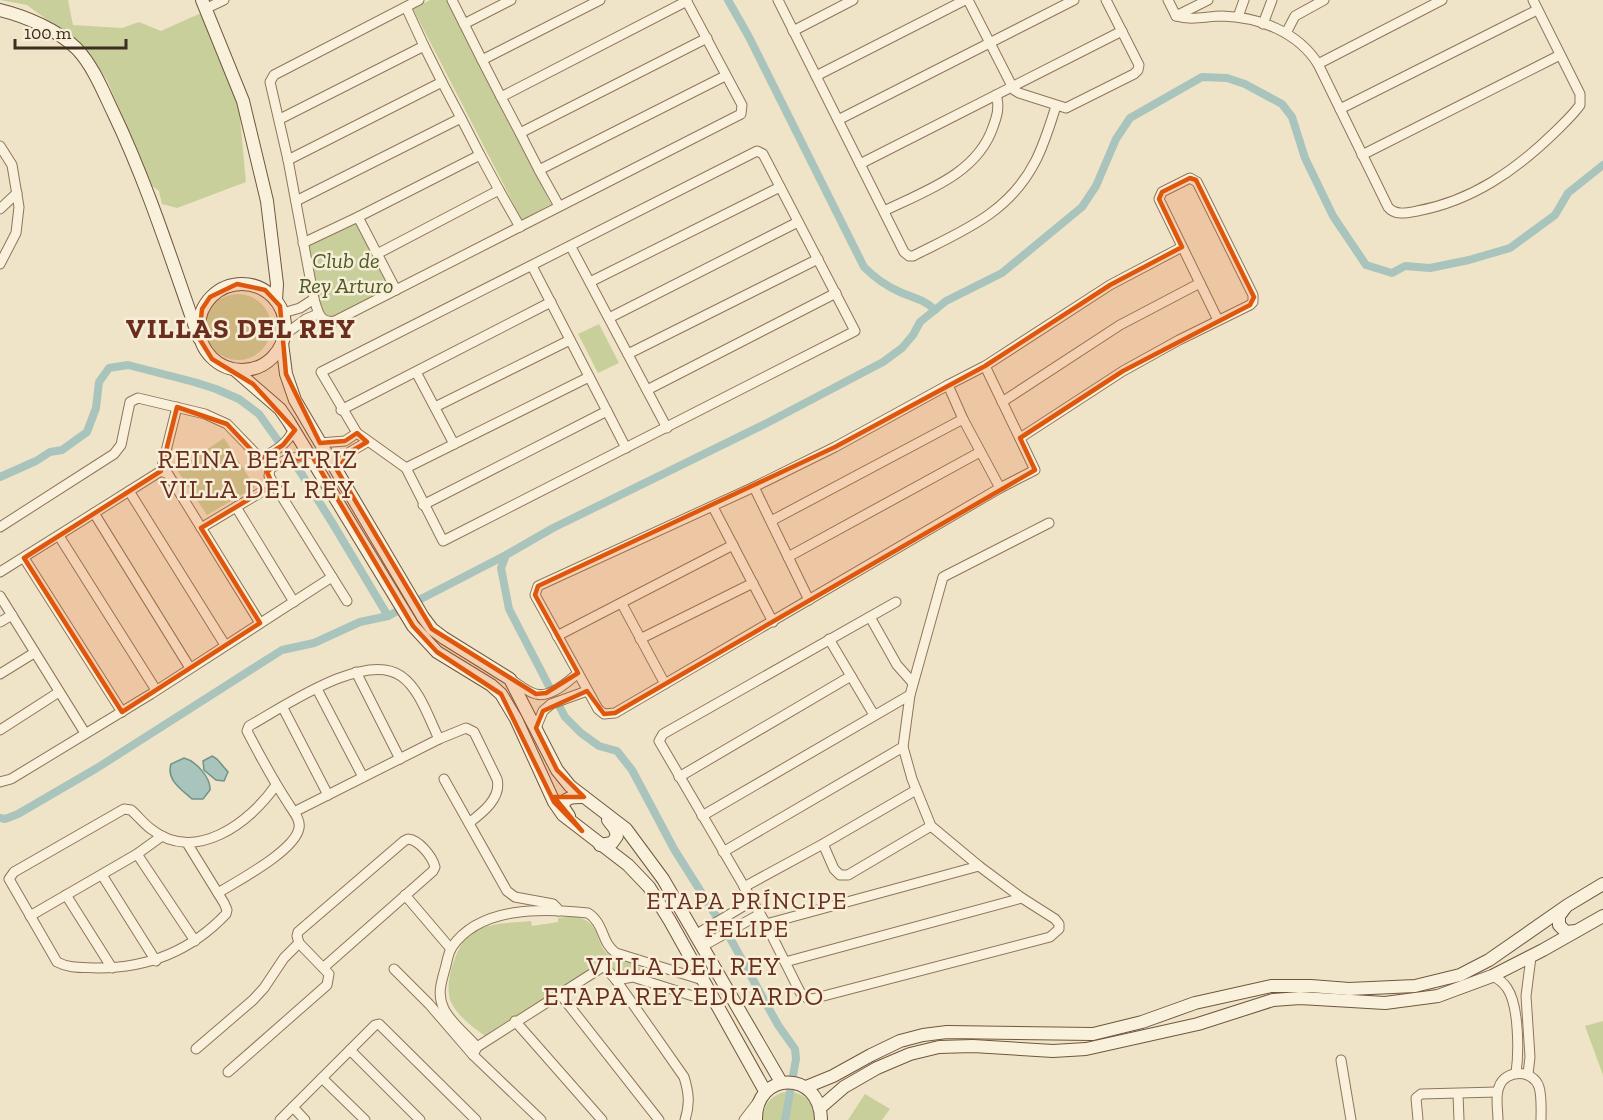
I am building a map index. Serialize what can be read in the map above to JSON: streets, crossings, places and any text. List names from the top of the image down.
{
  "districts": [
    "VILLAS DEL REY",
    "REINA BEATRIZ VILLA DEL REY",
    "ETAPA PRÍNCIPE FELIPE",
    "VILLA DEL REY ETAPA REY EDUARDO"
  ],
  "parks": ["Club de Rey Arturo"],
  "scale_bar": "100 m"
}
